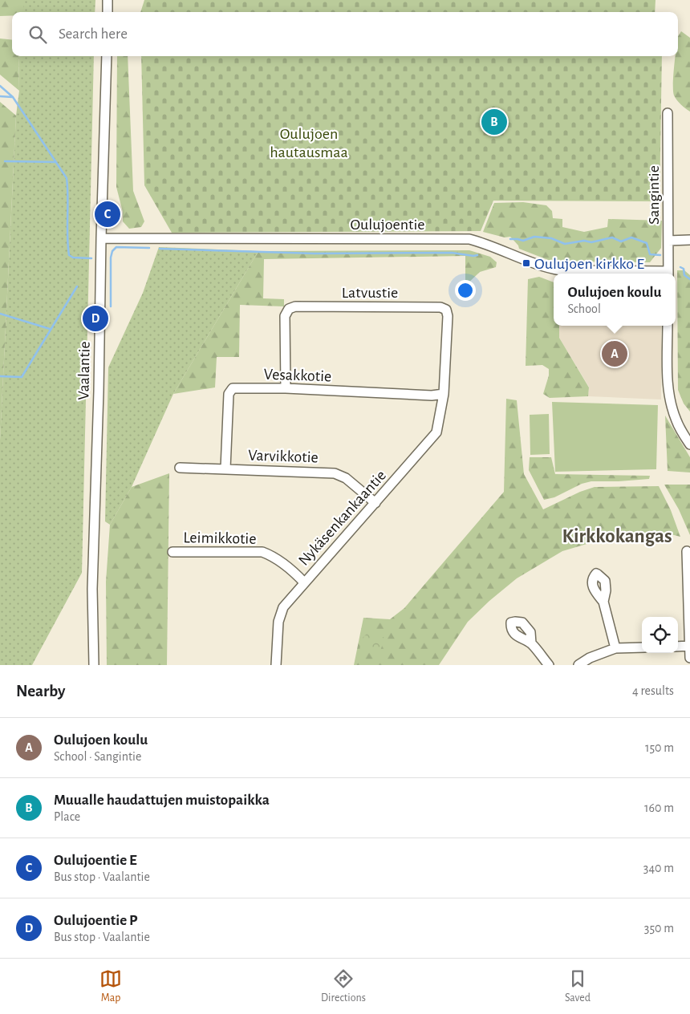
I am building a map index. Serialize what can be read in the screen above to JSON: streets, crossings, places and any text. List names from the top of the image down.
{
  "streets": {
    "street": [
      "Sangintie",
      "Oulujoentie",
      "Latvustie",
      "Vaalantie",
      "Vesakkotie",
      "Varvikkotie",
      "Nykäsenkankaantie",
      "Leimikkotie"
    ]
  },
  "crossings": [
    ["Sangintie", "Oulujoentie"],
    ["Oulujoentie", "Vaalantie"],
    ["Latvustie", "Vesakkotie"],
    ["Latvustie", "Nykäsenkankaantie"],
    ["Vesakkotie", "Varvikkotie"],
    ["Vesakkotie", "Nykäsenkankaantie"],
    ["Varvikkotie", "Nykäsenkankaantie"],
    ["Nykäsenkankaantie", "Leimikkotie"]
  ],
  "districts": ["Kirkkokangas"],
  "parks": ["Oulujoen hautausmaa"],
  "places": {
    "transit": ["Oulujoen kirkko E"]
  },
  "page": {
    "search": "Search here",
    "pins": [
      "B",
      "C",
      "D",
      "A"
    ],
    "popup": ["Oulujoen koulu", "School"],
    "heading": ["Nearby", "4 results"],
    "list": [
      {
        "mark": "A",
        "name": "Oulujoen koulu",
        "note": "School · Sangintie",
        "value": "150 m"
      },
      {
        "mark": "B",
        "name": "Muualle haudattujen muistopaikka",
        "note": "Place",
        "value": "160 m"
      },
      {
        "mark": "C",
        "name": "Oulujoentie E",
        "note": "Bus stop · Vaalantie",
        "value": "340 m"
      },
      {
        "mark": "D",
        "name": "Oulujoentie P",
        "note": "Bus stop · Vaalantie",
        "value": "350 m"
      }
    ],
    "nav": ["Map", "Directions", "Saved"]
  }
}
